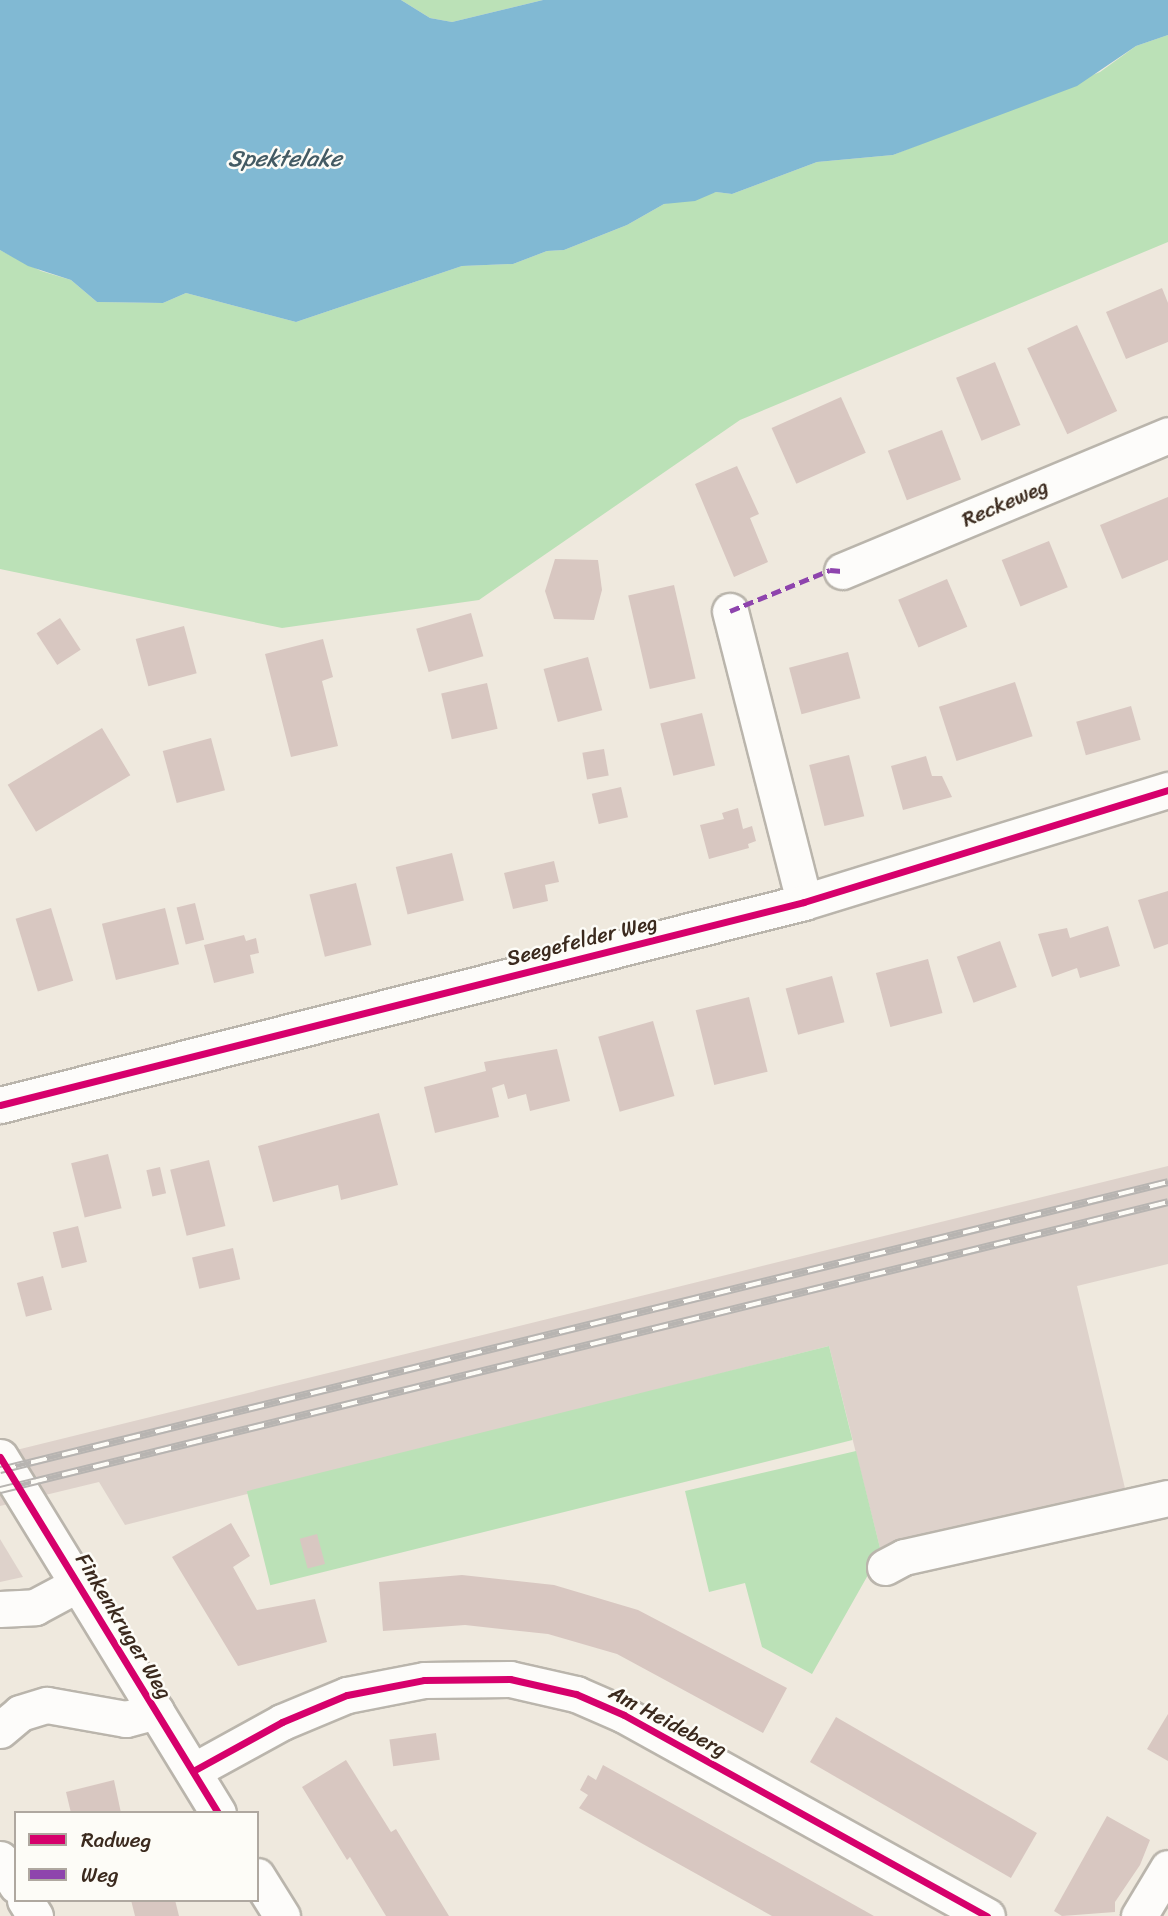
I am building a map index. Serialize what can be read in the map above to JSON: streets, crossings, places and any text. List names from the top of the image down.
{
  "streets": {
    "street": [
      "Reckeweg",
      "Seegefelder Weg",
      "Finkenkruger Weg",
      "Am Heideberg"
    ]
  },
  "crossings": [
    ["Finkenkruger Weg", "Am Heideberg"]
  ],
  "water": ["Spektelake"],
  "legend": ["Radweg", "Weg"]
}
